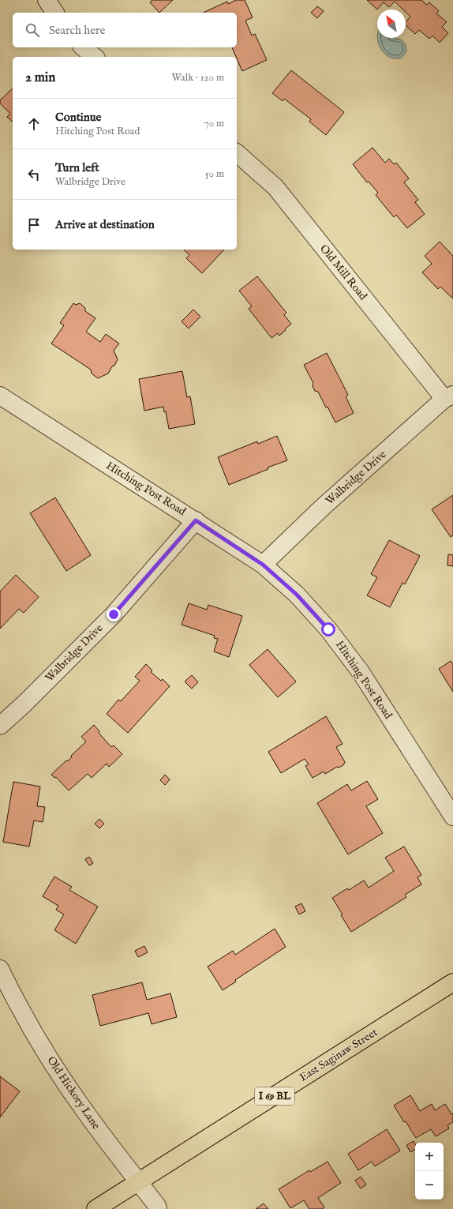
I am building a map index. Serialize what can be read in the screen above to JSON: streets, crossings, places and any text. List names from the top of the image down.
{
  "streets": {
    "main road": ["East Saginaw Street", "I 69 BL"],
    "street": [
      "Old Mill Road",
      "Walbridge Drive",
      "Hitching Post Road",
      "Old Hickory Lane"
    ]
  },
  "crossings": [
    ["Old Mill Road", "Walbridge Drive"],
    ["Walbridge Drive", "Hitching Post Road"],
    ["East Saginaw Street", "Old Hickory Lane"]
  ],
  "north": "top left",
  "page": {
    "search": "Search here",
    "heading": ["2 min", "Walk · 120 m"],
    "list": [
      ["Continue", "Hitching Post Road", "70 m"],
      ["Turn left", "Walbridge Drive", "50 m"],
      "Arrive at destination"
    ],
    "map_buttons": ["+", "−"]
  }
}
